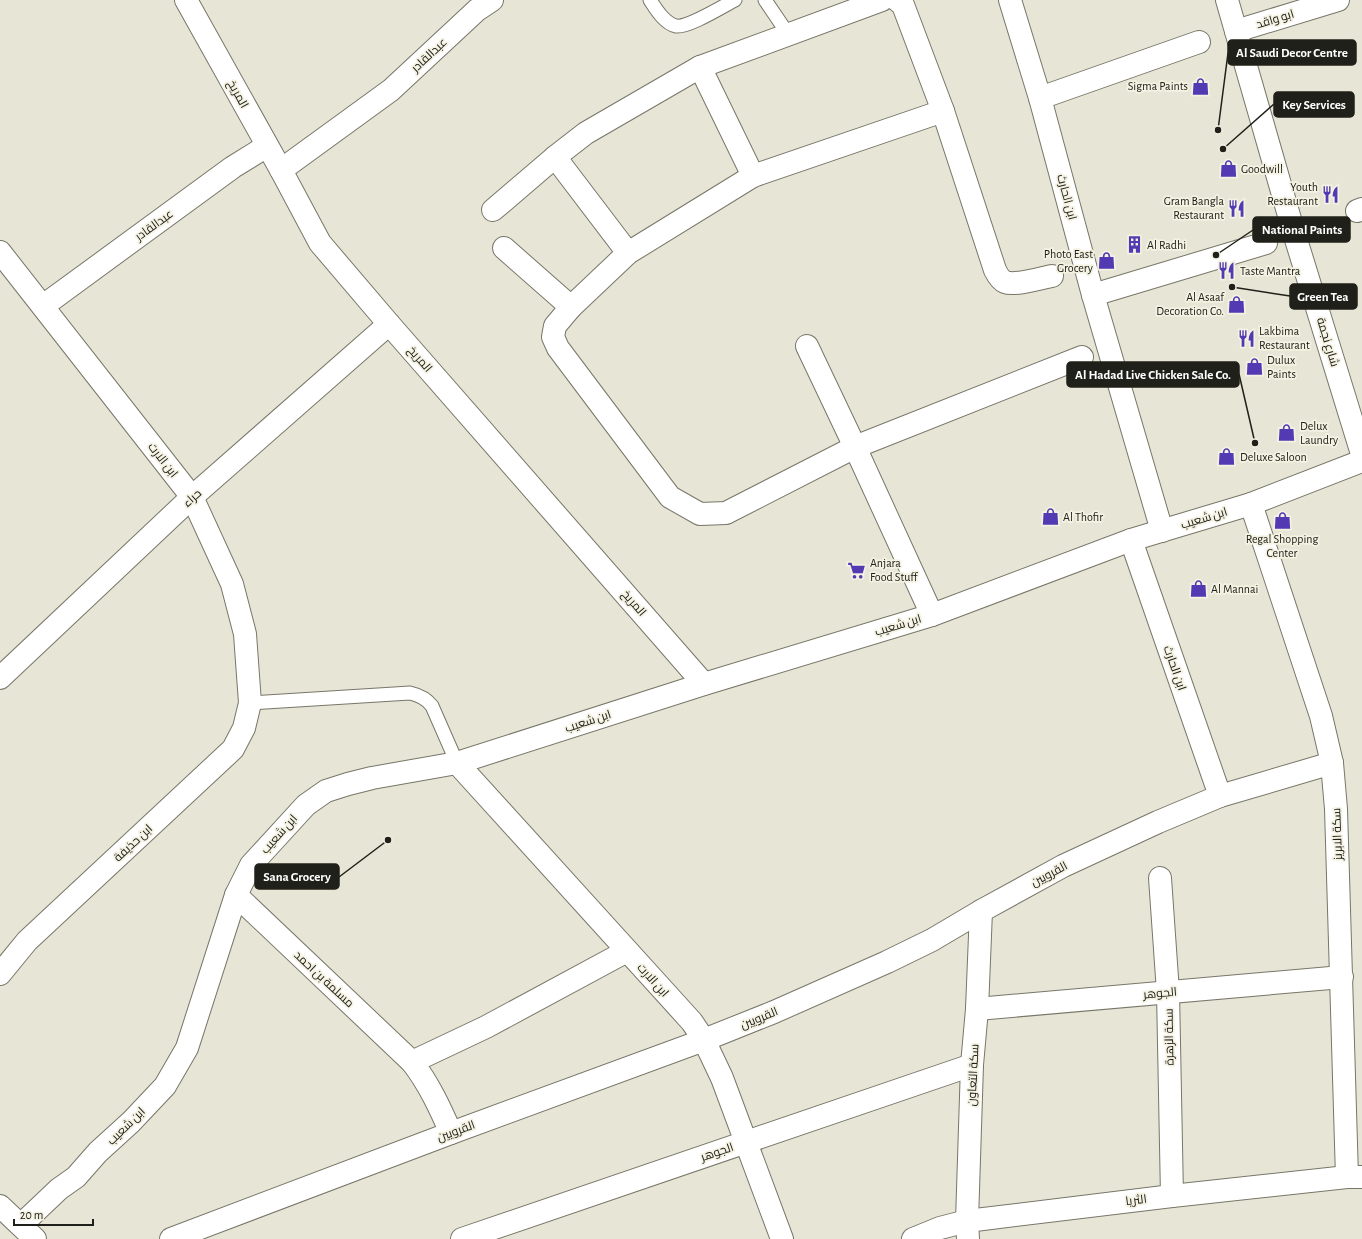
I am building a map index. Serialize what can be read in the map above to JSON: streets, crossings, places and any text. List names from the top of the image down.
{
  "streets": {
    "street": [
      "ابو واقد",
      "عبدالقادر",
      "المريخ",
      "ابن الحارث",
      "شارع نجمة",
      "ابن الارت",
      "حراء",
      "ابن شعيب",
      "سكة الابريز",
      "ابن حذيفة",
      "القرويين",
      "مسلمة بن احمد",
      "الجوهر",
      "سكة الزهرة",
      "سكة التعاون",
      "الثريا"
    ]
  },
  "crossings": [
    ["ابو واقد", "شارع نجمة"],
    ["عبدالقادر", "المريخ"],
    ["عبدالقادر", "ابن الارت"],
    ["المريخ", "حراء"],
    ["المريخ", "ابن شعيب"],
    ["ابن الحارث", "ابن شعيب"],
    ["ابن الحارث", "القرويين"],
    ["ابن الارت", "حراء"],
    ["ابن الارت", "ابن شعيب"],
    ["ابن الارت", "ابن حذيفة"],
    ["ابن الارت", "القرويين"],
    ["ابن الارت", "الجوهر"],
    ["ابن شعيب", "سكة الابريز"],
    ["ابن شعيب", "مسلمة بن احمد"],
    ["سكة الابريز", "القرويين"],
    ["سكة الابريز", "الجوهر"],
    ["سكة الابريز", "الثريا"],
    ["القرويين", "مسلمة بن احمد"],
    ["القرويين", "سكة التعاون"],
    ["الجوهر", "سكة الزهرة"],
    ["الجوهر", "سكة التعاون"],
    ["سكة الزهرة", "الثريا"],
    ["سكة التعاون", "الثريا"]
  ],
  "places": {
    "shop": [
      "Sigma Paints",
      "Goodwill",
      "Photo East Grocery",
      "Al Asaaf Decoration Co.",
      "Dulux Paints",
      "Delux Laundry",
      "Deluxe Saloon",
      "Al Thofir",
      "Regal Shopping Center",
      "Al Mannai"
    ],
    "other": [
      "Al Saudi Decor Centre",
      "Key Services",
      "National Paints",
      "Green Tea",
      "Al Hadad Live Chicken Sale Co.",
      "Sana Grocery"
    ],
    "restaurant": [
      "Youth Restaurant",
      "Gram Bangla Restaurant",
      "Taste Mantra",
      "Lakbima Restaurant"
    ],
    "building": ["Al Radhi"],
    "supermarket": ["Anjara Food Stuff"]
  },
  "scale_bar": "20 m"
}
